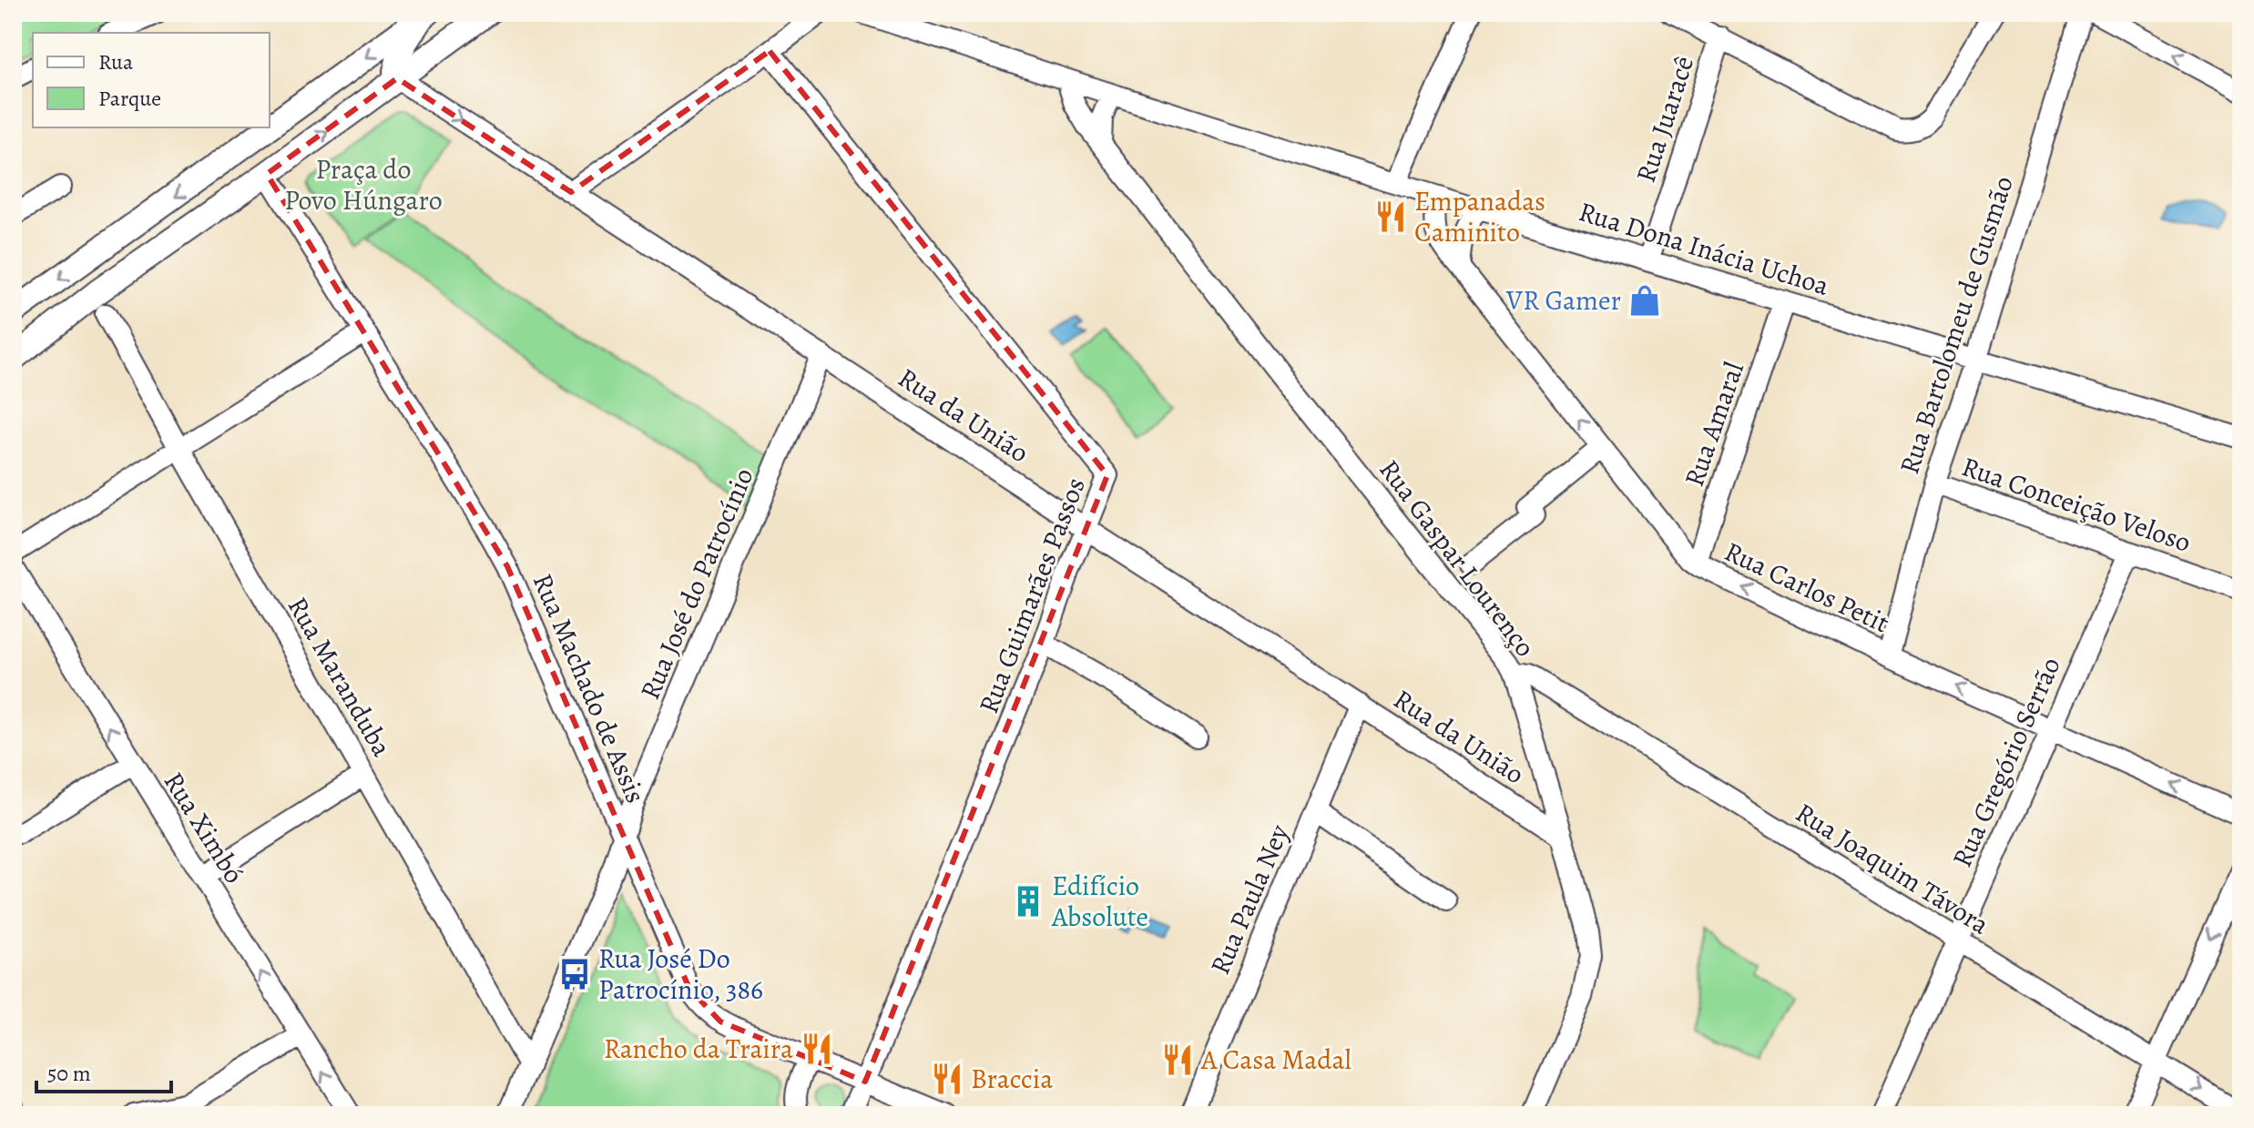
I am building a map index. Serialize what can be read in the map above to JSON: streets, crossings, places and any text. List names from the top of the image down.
{
  "streets": {
    "street": [
      "Rua Juaracê",
      "Rua Dona Inácia Uchoa",
      "Rua Bartolomeu de Gusmão",
      "Rua da União",
      "Rua Amaral",
      "Rua Conceição Veloso",
      "Rua Gaspar Lourenço",
      "Rua José do Patrocínio",
      "Rua Carlos Petit",
      "Rua Guimarães Passos",
      "Rua Maranduba",
      "Rua Machado de Assis",
      "Rua Gregório Serrão",
      "Rua Ximbó",
      "Rua Joaquim Távora",
      "Rua Paula Ney"
    ]
  },
  "crossings": [
    ["Rua Juaracê", "Rua Dona Inácia Uchoa"],
    ["Rua Dona Inácia Uchoa", "Rua Bartolomeu de Gusmão"],
    ["Rua Dona Inácia Uchoa", "Rua Amaral"],
    ["Rua Dona Inácia Uchoa", "Rua Gaspar Lourenço"],
    ["Rua Dona Inácia Uchoa", "Rua Carlos Petit"],
    ["Rua Bartolomeu de Gusmão", "Rua Conceição Veloso"],
    ["Rua Bartolomeu de Gusmão", "Rua Carlos Petit"],
    ["Rua da União", "Rua Gaspar Lourenço"],
    ["Rua da União", "Rua José do Patrocínio"],
    ["Rua da União", "Rua Guimarães Passos"],
    ["Rua da União", "Rua Paula Ney"],
    ["Rua Amaral", "Rua Carlos Petit"],
    ["Rua Conceição Veloso", "Rua Gregório Serrão"],
    ["Rua Gaspar Lourenço", "Rua Joaquim Távora"],
    ["Rua José do Patrocínio", "Rua Maranduba"],
    ["Rua José do Patrocínio", "Rua Machado de Assis"],
    ["Rua Carlos Petit", "Rua Gregório Serrão"],
    ["Rua Guimarães Passos", "Rua Machado de Assis"],
    ["Rua Gregório Serrão", "Rua Joaquim Távora"]
  ],
  "one_way": ["Rua Carlos Petit", "Rua Ximbó"],
  "parks": ["Praça do Povo Húngaro"],
  "places": {
    "restaurant": [
      "Empanadas Caminito",
      "Rancho da Traira",
      "A Casa Madal",
      "Braccia"
    ],
    "shop": ["VR Gamer"],
    "building": ["Edifício Absolute"],
    "bus stop": ["Rua José Do Patrocínio, 386"]
  },
  "legend": ["Rua", "Parque"],
  "scale_bar": "50 m"
}
